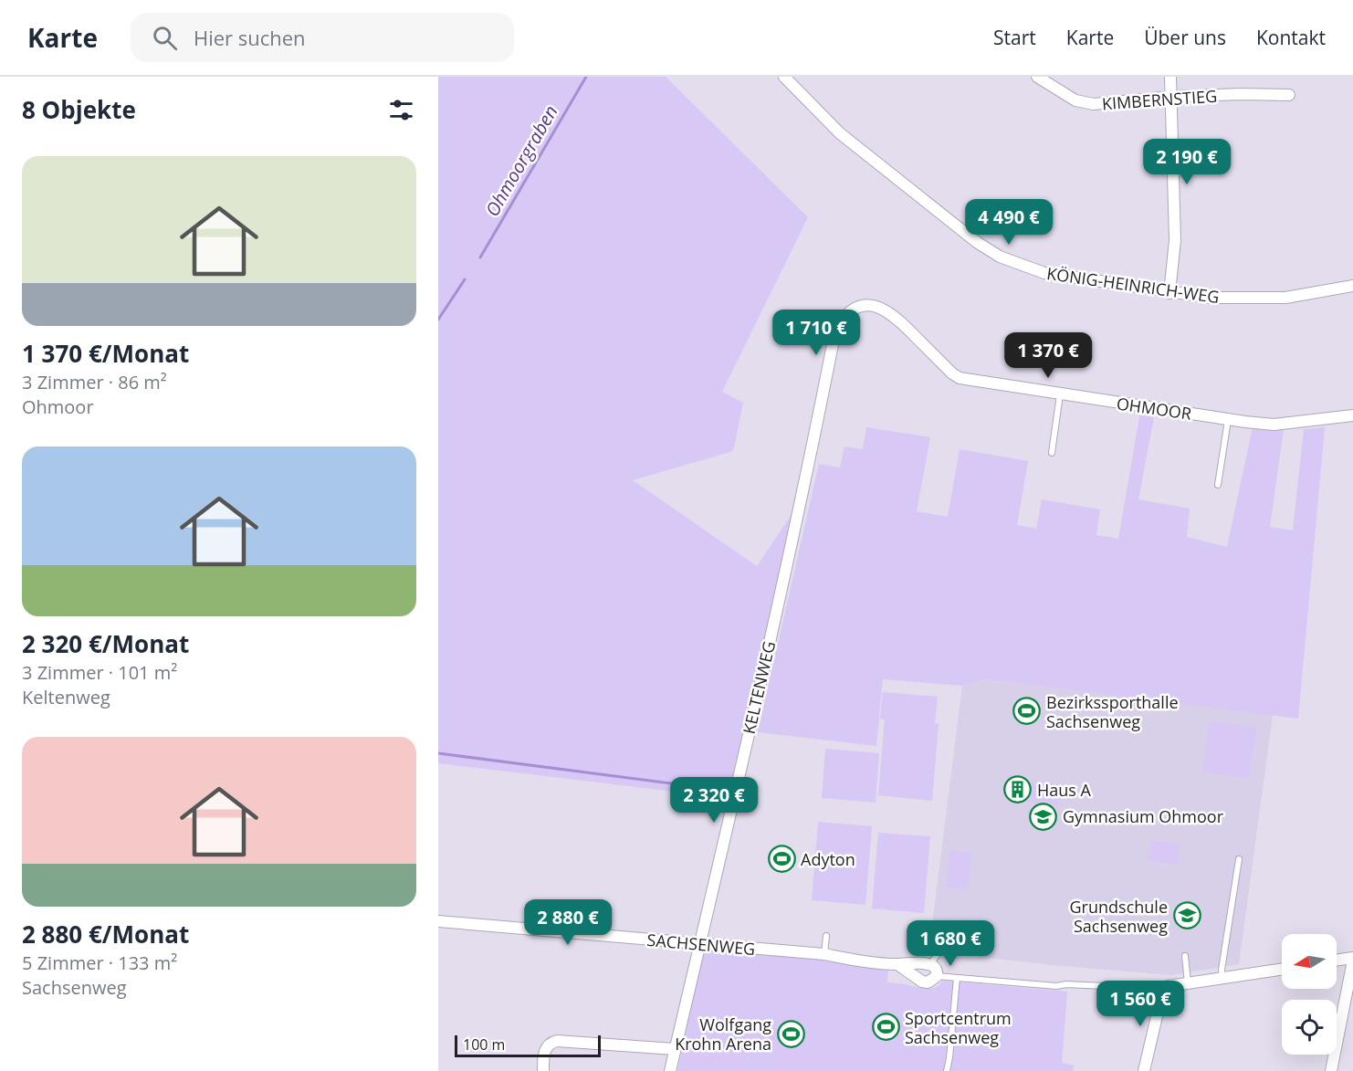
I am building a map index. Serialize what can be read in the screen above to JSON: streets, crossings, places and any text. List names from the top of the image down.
{
  "streets": {
    "street": [
      "KIMBERNSTIEG",
      "KÖNIG-HEINRICH-WEG",
      "OHMOOR",
      "KELTENWEG",
      "SACHSENWEG"
    ]
  },
  "crossings": [
    ["OHMOOR", "KELTENWEG"],
    ["KELTENWEG", "SACHSENWEG"]
  ],
  "water": ["Ohmoorgraben"],
  "places": {
    "sports": [
      "Bezirkssporthalle Sachsenweg",
      "Adyton",
      "Sportcentrum Sachsenweg",
      "Wolfgang Krohn Arena"
    ],
    "building": ["Haus A"],
    "school or university": ["Gymnasium Ohmoor", "Grundschule Sachsenweg"]
  },
  "scale_bar": "100 m",
  "north": "left",
  "page": {
    "header": "Karte",
    "search": "Hier suchen",
    "nav": [
      "Start",
      "Karte",
      "Über uns",
      "Kontakt"
    ],
    "heading": "8 Objekte",
    "price": [
      "2 190 €",
      "4 490 €",
      "1 710 €",
      "1 370 €",
      "2 320 €",
      "2 880 €",
      "1 680 €",
      "1 560 €"
    ],
    "list": [
      {
        "name": "1 370 €/Monat",
        "note": "3 Zimmer · 86 m² · Ohmoor"
      },
      {
        "name": "2 320 €/Monat",
        "note": "3 Zimmer · 101 m² · Keltenweg"
      },
      {
        "name": "2 880 €/Monat",
        "note": "5 Zimmer · 133 m² · Sachsenweg"
      }
    ],
    "scale": "100 m"
  }
}
